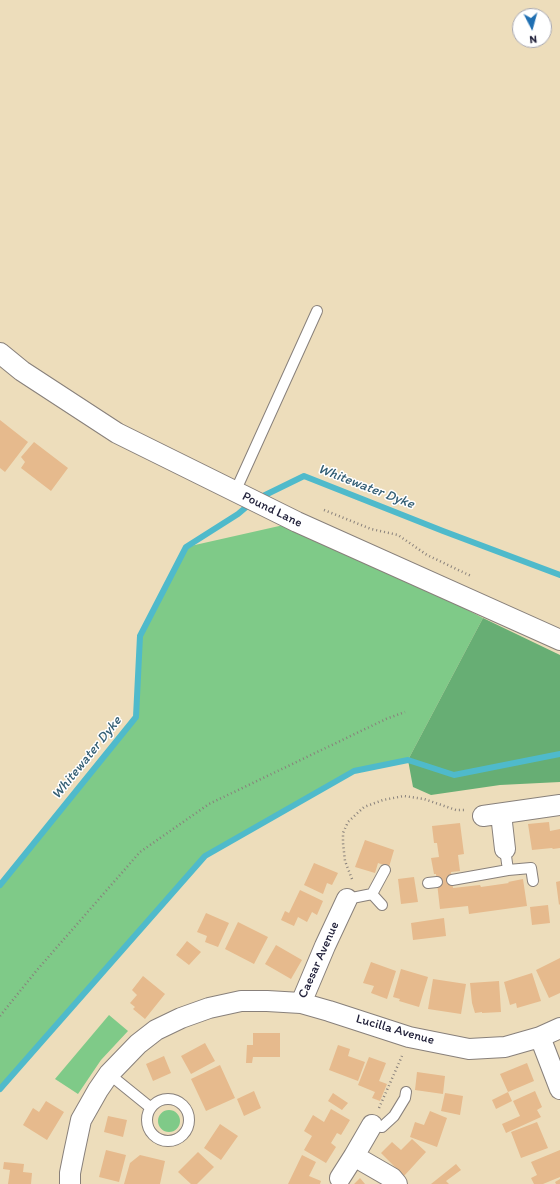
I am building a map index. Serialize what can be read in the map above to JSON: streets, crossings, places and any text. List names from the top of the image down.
{
  "streets": {
    "street": ["Pound Lane", "Caesar Avenue", "Lucilla Avenue"]
  },
  "crossings": [
    ["Caesar Avenue", "Lucilla Avenue"]
  ],
  "water": ["Whitewater Dyke"],
  "north": "bottom"
}
